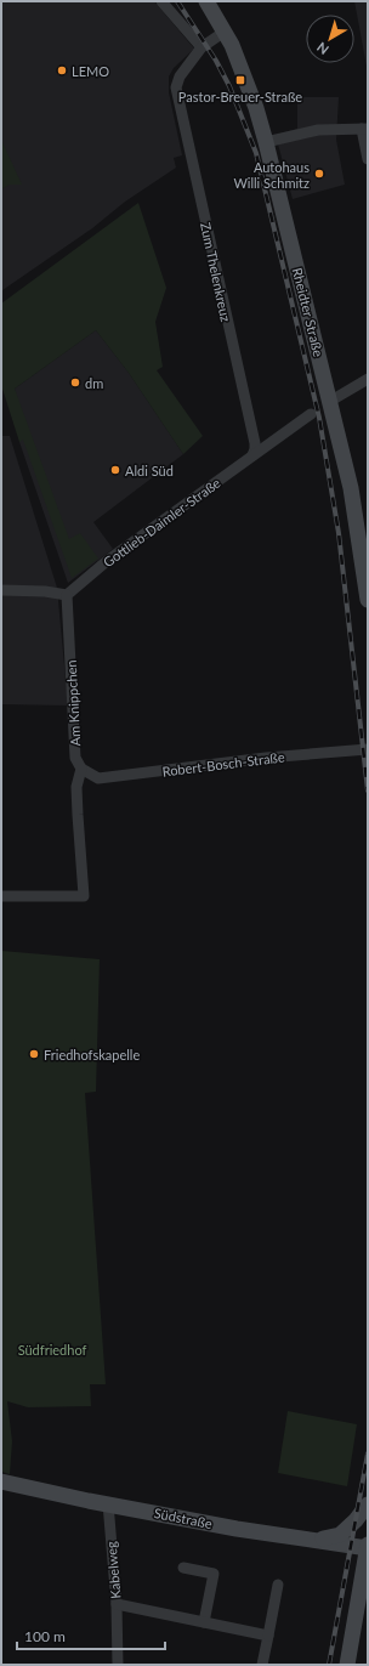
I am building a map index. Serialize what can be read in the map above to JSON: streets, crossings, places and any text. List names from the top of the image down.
{
  "streets": {
    "main road": ["Rheidter Straße", "Südstraße"],
    "street": [
      "Zum Thelenkreuz",
      "Gottlieb-Daimler-Straße",
      "Am Knippchen",
      "Robert-Bosch-Straße",
      "Kabelweg"
    ]
  },
  "crossings": [
    ["Zum Thelenkreuz", "Gottlieb-Daimler-Straße"],
    ["Gottlieb-Daimler-Straße", "Am Knippchen"],
    ["Am Knippchen", "Robert-Bosch-Straße"],
    ["Südstraße", "Kabelweg"]
  ],
  "parks": ["Südfriedhof"],
  "places": {
    "other": [
      "LEMO",
      "Autohaus Willi Schmitz",
      "dm",
      "Aldi Süd",
      "Friedhofskapelle"
    ],
    "transit": ["Pastor-Breuer-Straße"]
  },
  "scale_bar": "100 m",
  "north": "bottom left"
}
